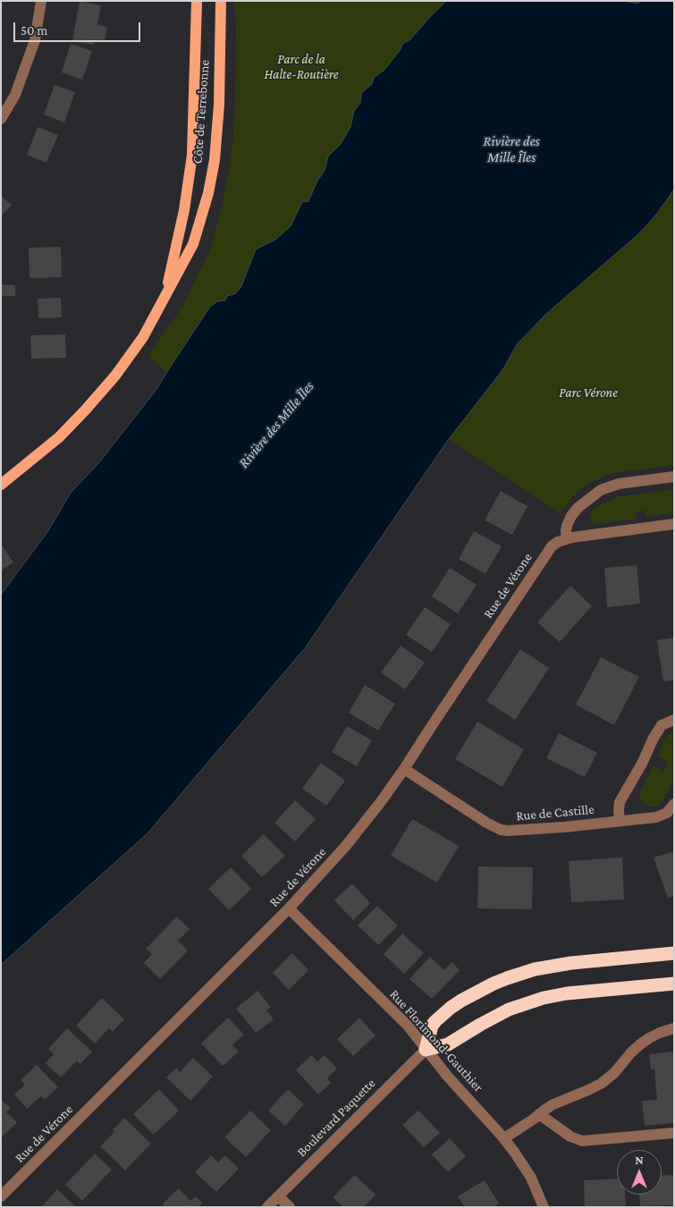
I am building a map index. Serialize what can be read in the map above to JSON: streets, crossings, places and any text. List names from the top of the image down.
{
  "streets": {
    "main road": ["Côte de Terrebonne"],
    "street": [
      "Rue de Vérone",
      "Rue de Castille",
      "Rue Florimond-Gauthier",
      "Boulevard Paquette"
    ]
  },
  "crossings": [
    ["Rue de Vérone", "Rue de Castille"],
    ["Rue de Vérone", "Rue Florimond-Gauthier"],
    ["Rue Florimond-Gauthier", "Boulevard Paquette"]
  ],
  "water": ["Rivière des Mille Îles"],
  "parks": ["Parc de la Halte-Routière", "Parc Vérone"],
  "scale_bar": "50 m",
  "north": "top"
}
